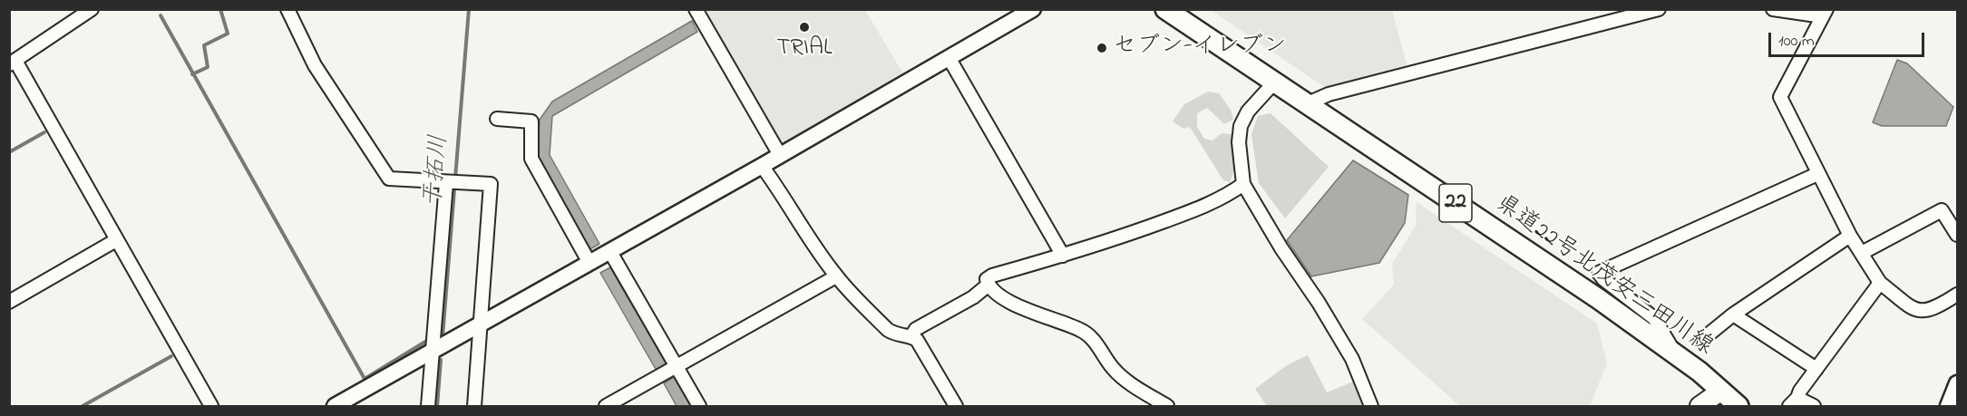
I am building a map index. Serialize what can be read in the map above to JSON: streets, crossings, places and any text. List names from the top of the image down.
{
  "streets": {
    "main road": ["22", "県道22号北茂安三田川線"]
  },
  "water": ["干拓川"],
  "places": ["TRIAL", "セブン-イレブン"],
  "scale_bar": "100 m"
}
